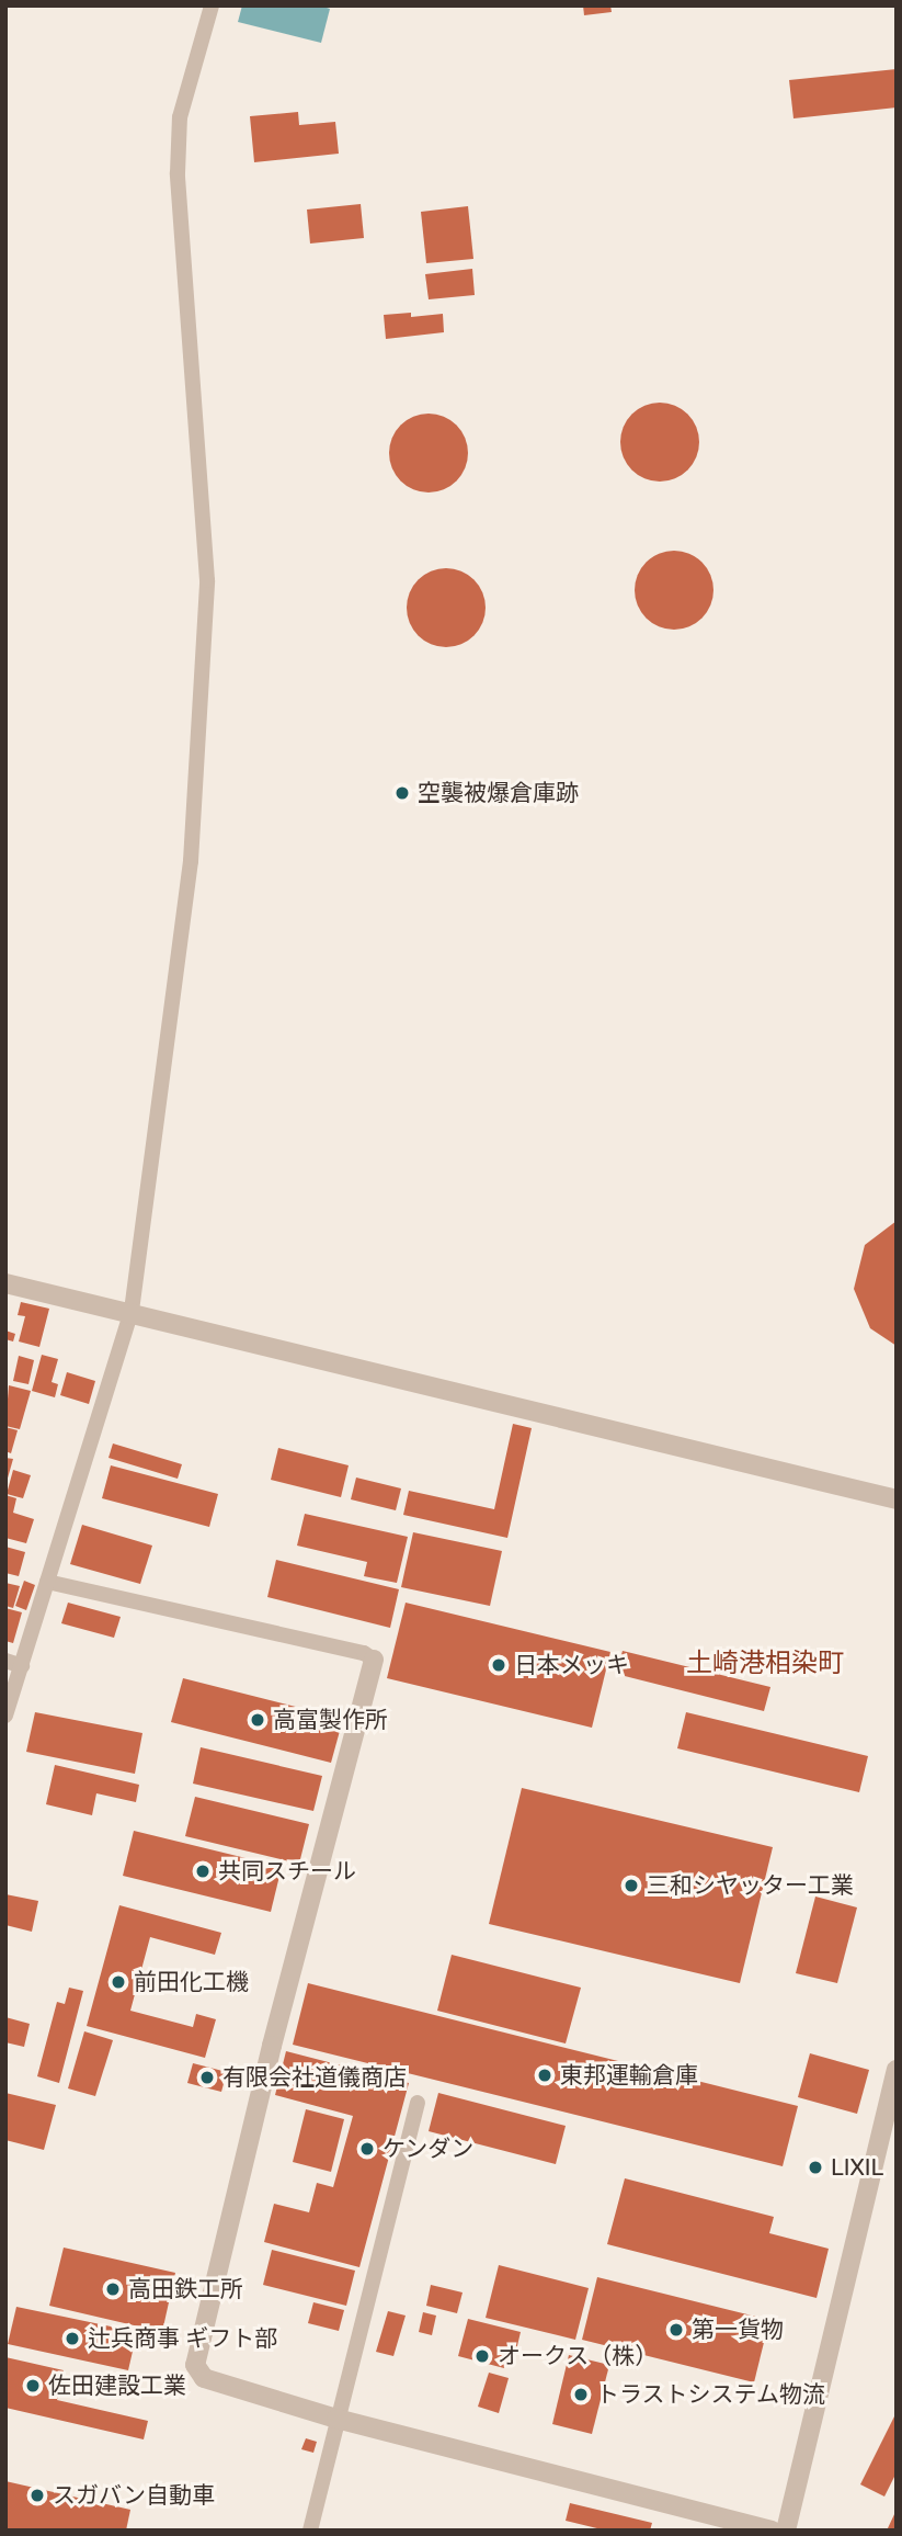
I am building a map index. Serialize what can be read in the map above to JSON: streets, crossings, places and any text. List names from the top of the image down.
{
  "districts": ["土崎港相染町"],
  "places": [
    "空襲被爆倉庫跡",
    "日本メッキ",
    "高富製作所",
    "共同スチール",
    "三和シヤッター工業",
    "前田化工機",
    "東邦運輸倉庫",
    "有限会社道儀商店",
    "ケンダン",
    "LIXIL",
    "高田鉄工所",
    "第一貨物",
    "辻兵商事 ギフト部",
    "オークス（株）",
    "佐田建設工業",
    "トラストシステム物流",
    "スガバン自動車"
  ]
}
